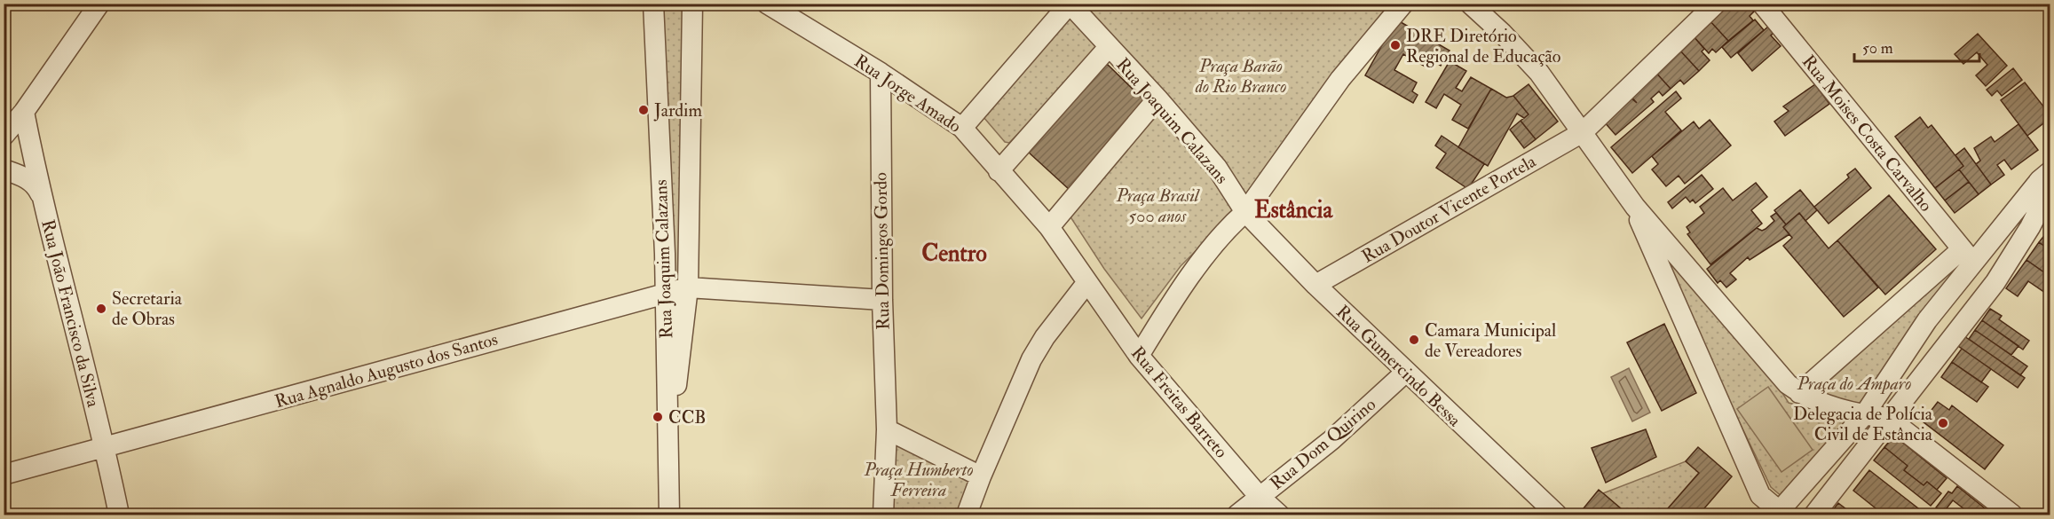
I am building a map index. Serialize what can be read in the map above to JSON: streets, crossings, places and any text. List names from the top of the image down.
{
  "streets": {
    "street": [
      "Rua Jorge Amado",
      "Rua Joaquim Calazans",
      "Rua Moises Costa Carvalho",
      "Rua Doutor Vicente Portela",
      "Rua Domingos Gordo",
      "Rua João Francisco da Silva",
      "Rua Gumercindo Bessa",
      "Rua Agnaldo Augusto dos Santos",
      "Rua Freitas Barreto",
      "Rua Dom Quirino"
    ]
  },
  "crossings": [
    ["Rua Jorge Amado", "Rua Domingos Gordo"],
    ["Rua Jorge Amado", "Rua Freitas Barreto"],
    ["Rua Joaquim Calazans", "Rua Gumercindo Bessa"],
    ["Rua Joaquim Calazans", "Rua Agnaldo Augusto dos Santos"],
    ["Rua Doutor Vicente Portela", "Rua Gumercindo Bessa"],
    ["Rua Domingos Gordo", "Rua Agnaldo Augusto dos Santos"],
    ["Rua João Francisco da Silva", "Rua Agnaldo Augusto dos Santos"],
    ["Rua Gumercindo Bessa", "Rua Dom Quirino"],
    ["Rua Freitas Barreto", "Rua Dom Quirino"]
  ],
  "districts": ["Estância", "Centro"],
  "parks": [
    "Praça Barão do Rio Branco",
    "Praça Brasil 500 anos",
    "Praça do Amparo",
    "Praça Humberto Ferreira"
  ],
  "places": [
    "DRE Diretório Regional de Educação",
    "Jardim",
    "Secretaria de Obras",
    "Camara Municipal de Vereadores",
    "CCB",
    "Delegacia de Polícia Civil de Estância"
  ],
  "scale_bar": "50 m"
}
